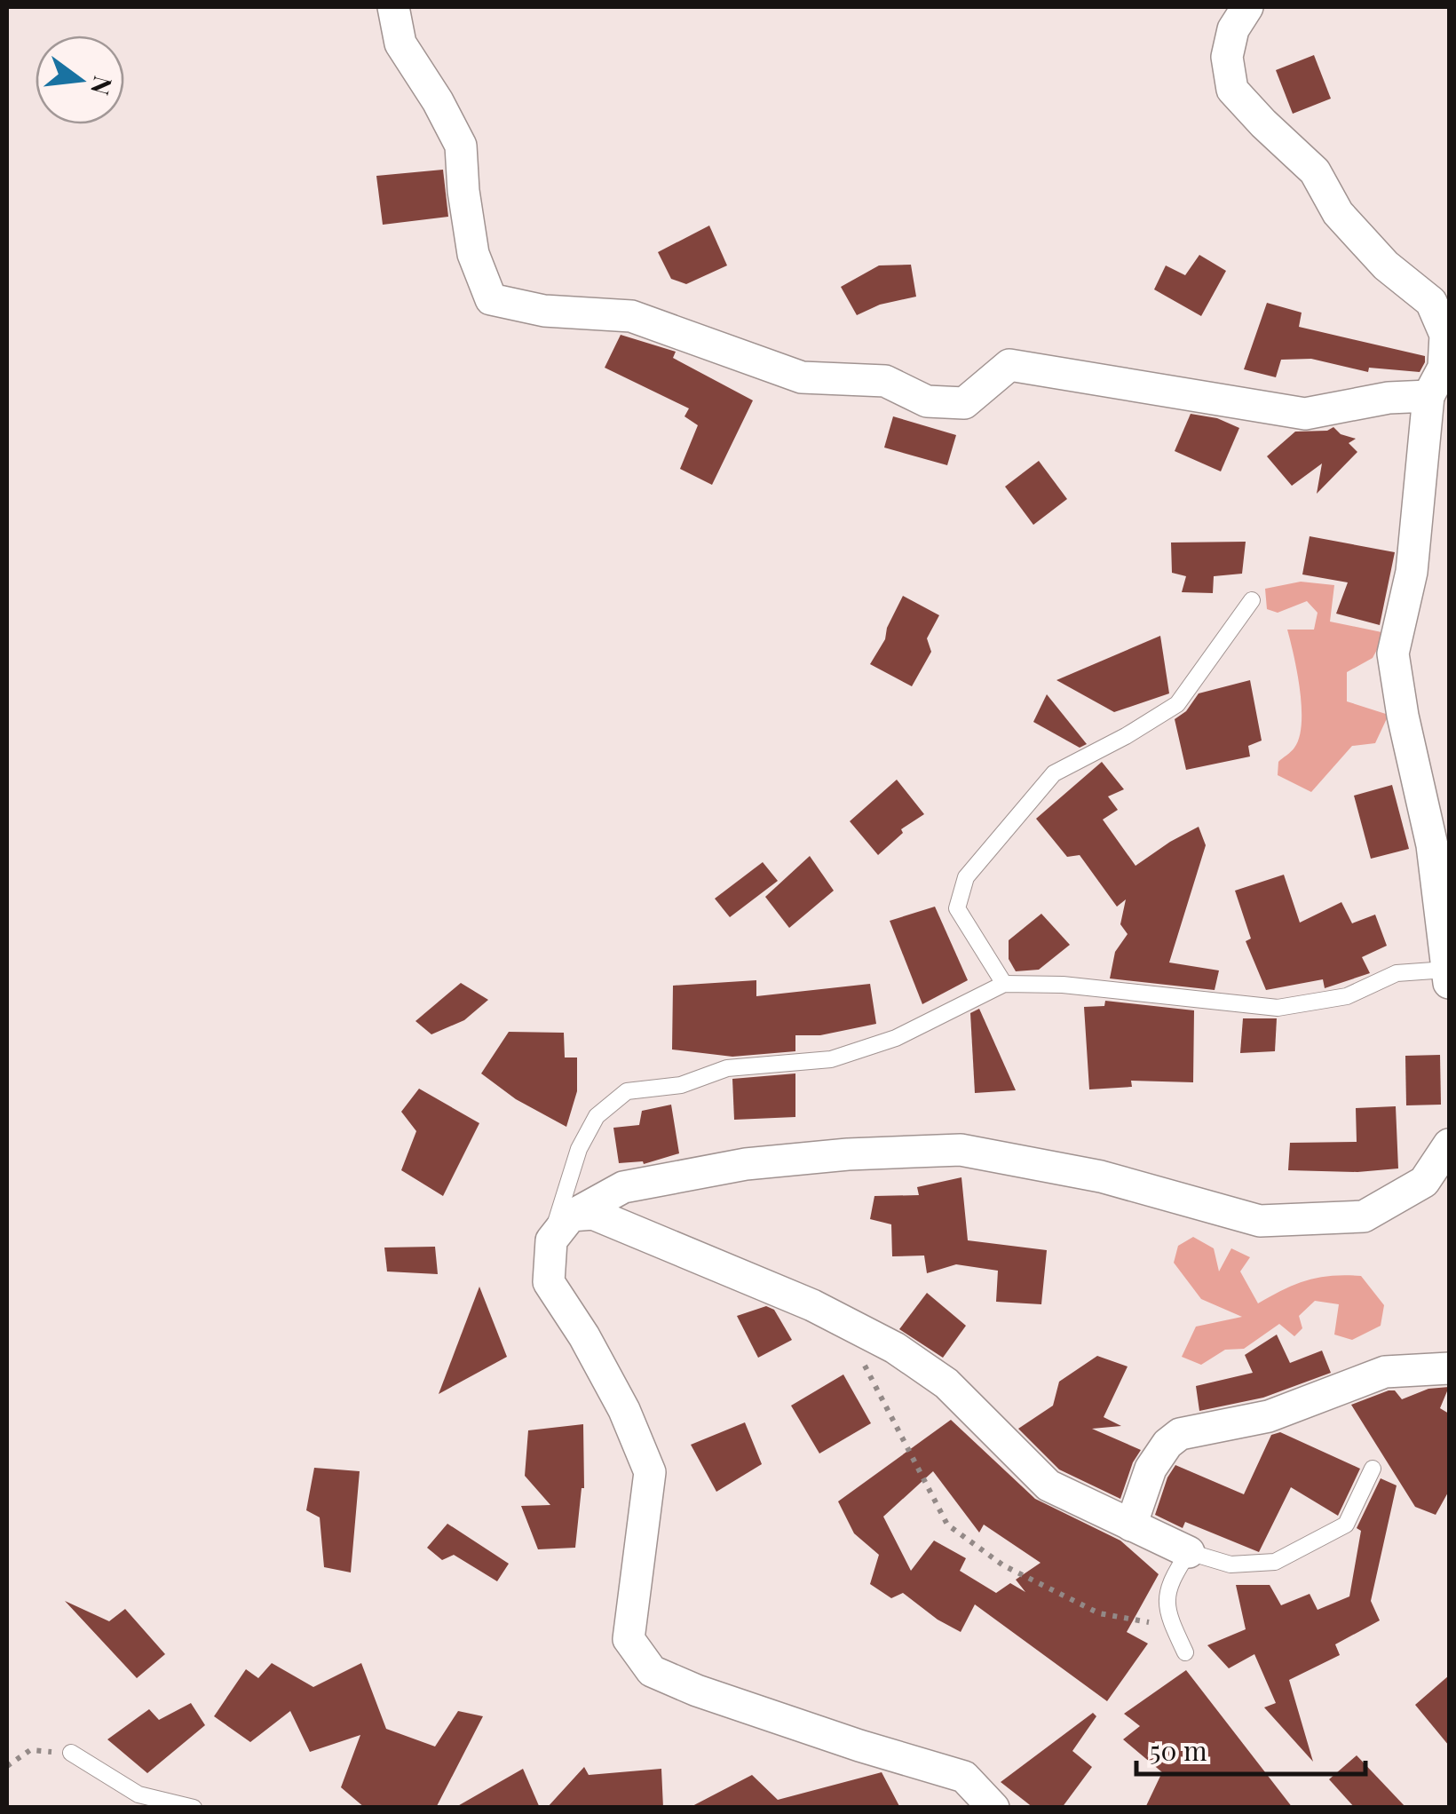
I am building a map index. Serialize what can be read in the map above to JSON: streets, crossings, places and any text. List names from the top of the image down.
{
  "scale_bar": "50 m",
  "north": "right"
}
